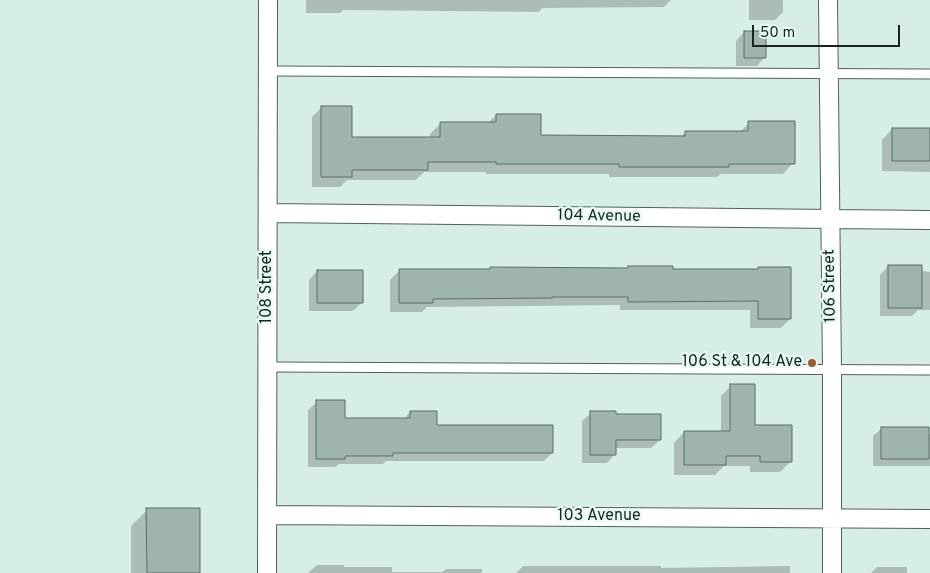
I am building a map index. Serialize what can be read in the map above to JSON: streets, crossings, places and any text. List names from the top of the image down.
{
  "streets": {
    "street": [
      "104 Avenue",
      "106 Street",
      "108 Street",
      "103 Avenue"
    ]
  },
  "crossings": [
    ["104 Avenue", "106 Street"],
    ["104 Avenue", "108 Street"],
    ["106 Street", "103 Avenue"],
    ["108 Street", "103 Avenue"]
  ],
  "places": ["106 St & 104 Ave"],
  "scale_bar": "50 m"
}
